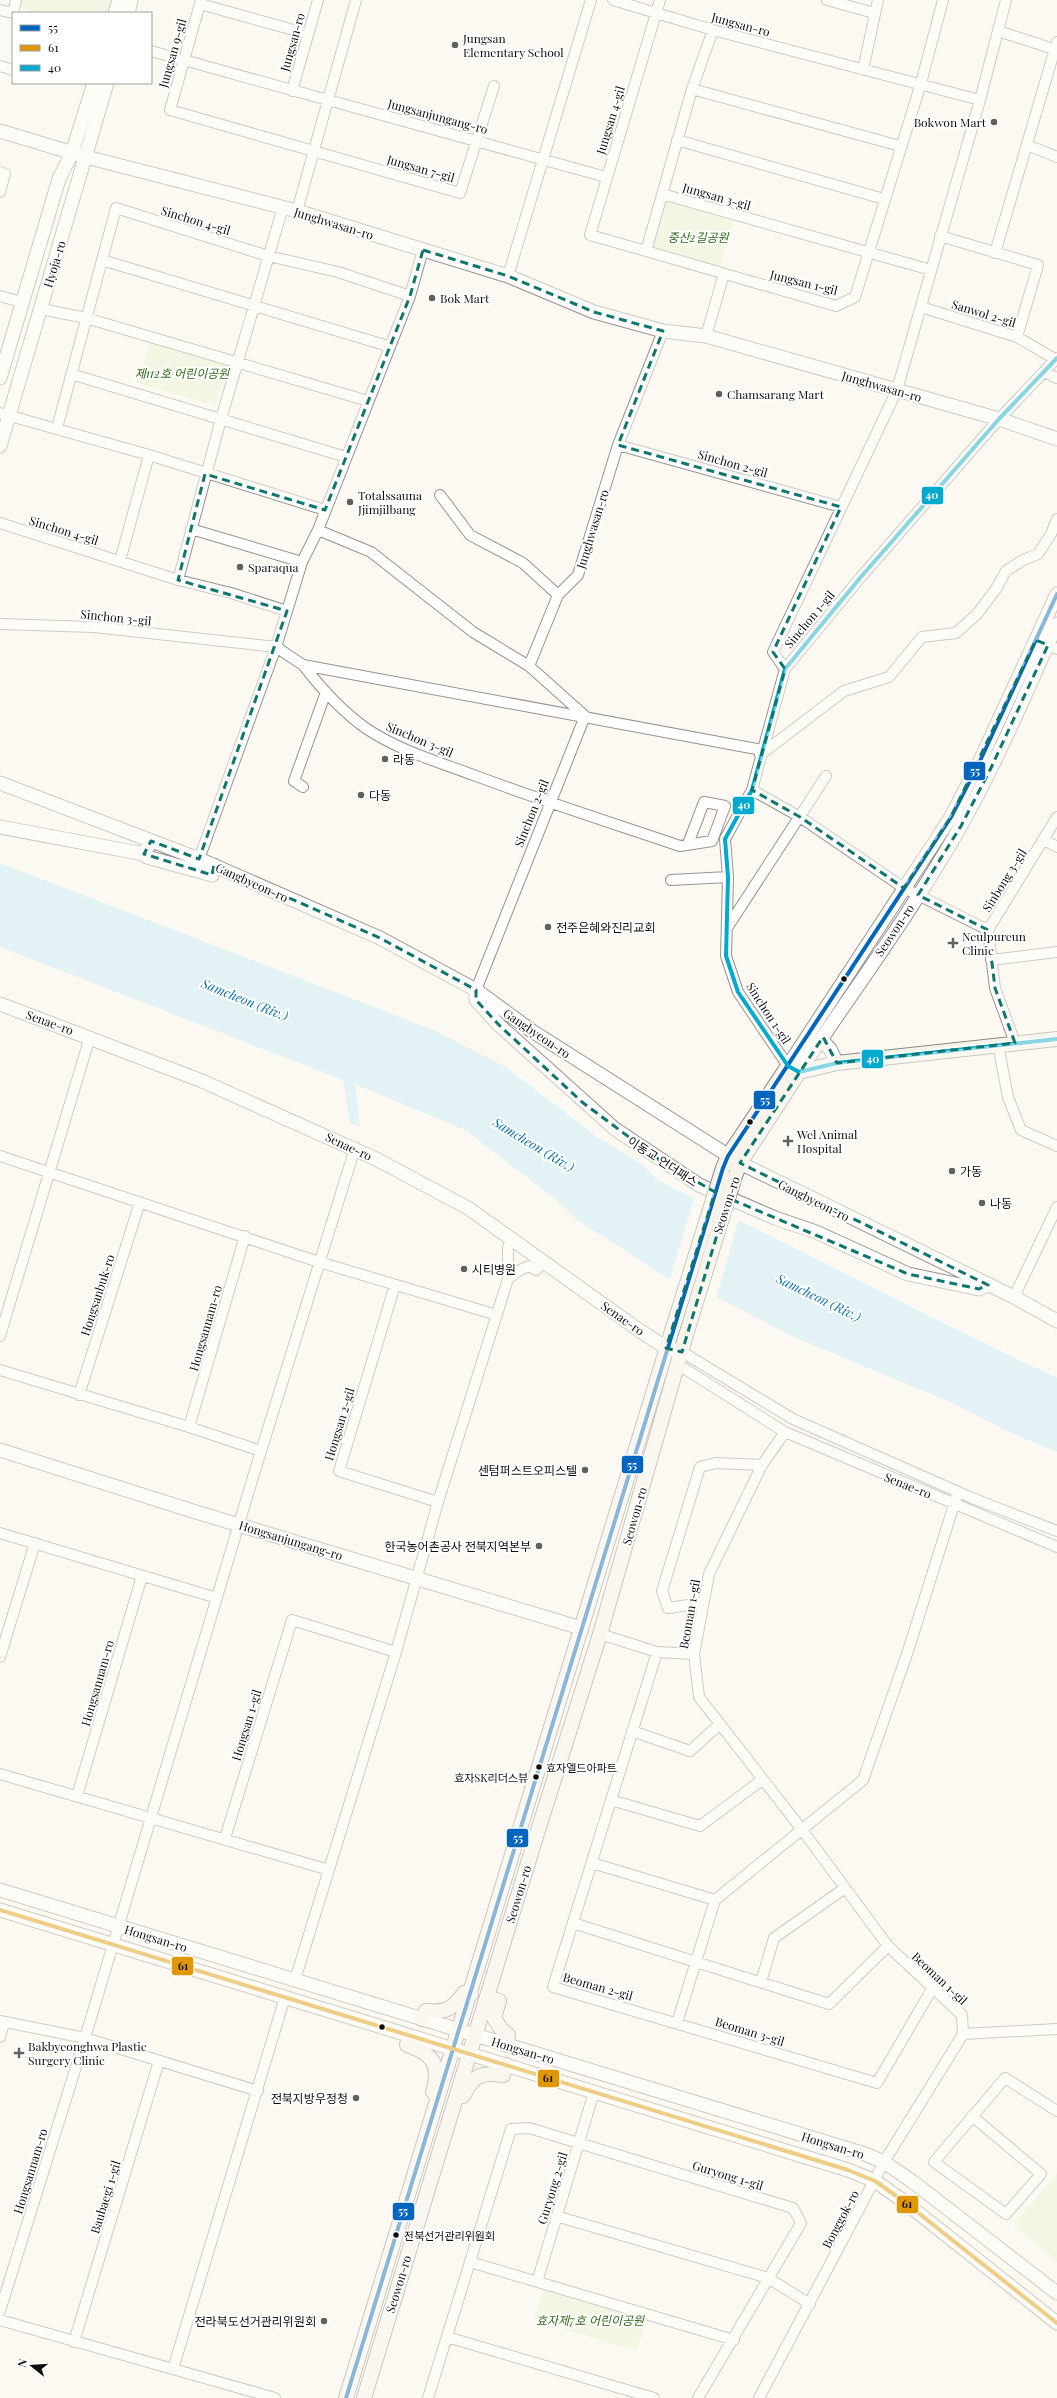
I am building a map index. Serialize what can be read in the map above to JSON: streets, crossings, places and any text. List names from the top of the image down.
{
  "streets": {
    "main road": ["Seowon-ro"],
    "street": [
      "Jungsan-ro",
      "Jungsan 9-gil",
      "Jungsanjungang-ro",
      "Jungsan 4-gil",
      "Jungsan 7-gil",
      "Jungsan 3-gil",
      "Sinchon 4-gil",
      "Junghwasan-ro",
      "Hyoja-ro",
      "Jungsan 1-gil",
      "Sanwol 2-gil",
      "Sinchon 2-gil",
      "Sinchon 3-gil",
      "Sinchon 1-gil",
      "Sinbong 3-gil",
      "Gangbyeon-ro",
      "Senae-ro",
      "이동교 언더패스",
      "Hongsanbuk-ro",
      "Hongsannam-ro",
      "Hongsan 2-gil",
      "Hongsanjungang-ro",
      "Beoman 1-gil",
      "Hongsan 1-gil",
      "Hongsan-ro",
      "Beoman 2-gil",
      "Beoman 3-gil",
      "Guryong 1-gil",
      "Guryong 2-gil",
      "Baubaegi 1-gil",
      "Bonggok-ro"
    ]
  },
  "crossings": [
    ["Jungsan-ro", "Jungsan 9-gil"],
    ["Jungsan-ro", "Jungsan 4-gil"],
    ["Jungsan-ro", "Jungsan 1-gil"],
    ["Jungsan 9-gil", "Jungsan 7-gil"],
    ["Jungsanjungang-ro", "Jungsan 4-gil"],
    ["Jungsanjungang-ro", "Jungsan 7-gil"],
    ["Jungsan 3-gil", "Jungsan 1-gil"],
    ["Junghwasan-ro", "Hyoja-ro"],
    ["Junghwasan-ro", "Sinchon 2-gil"],
    ["Junghwasan-ro", "Sinchon 1-gil"],
    ["Sinchon 2-gil", "Sinchon 3-gil"],
    ["Sinchon 2-gil", "Gangbyeon-ro"],
    ["Sinchon 2-gil", "이동교 언더패스"],
    ["Sinchon 3-gil", "Sinchon 1-gil"],
    ["Sinchon 1-gil", "Seowon-ro"],
    ["Gangbyeon-ro", "Seowon-ro"],
    ["Gangbyeon-ro", "이동교 언더패스"],
    ["Seowon-ro", "Senae-ro"],
    ["Seowon-ro", "Hongsanjungang-ro"],
    ["Seowon-ro", "Hongsan-ro"],
    ["Senae-ro", "Hongsannam-ro"],
    ["Senae-ro", "Beoman 1-gil"],
    ["Hongsannam-ro", "Hongsanjungang-ro"],
    ["Hongsannam-ro", "Hongsan-ro"],
    ["Beoman 1-gil", "Beoman 3-gil"],
    ["Beoman 1-gil", "Bonggok-ro"],
    ["Hongsan-ro", "Bonggok-ro"],
    ["Beoman 2-gil", "Beoman 3-gil"],
    ["Guryong 1-gil", "Guryong 2-gil"]
  ],
  "water": ["Samcheon (Riv.)"],
  "parks": ["중산2길공원", "제112호 어린이공원", "효자제7호 어린이공원"],
  "places": {
    "other": [
      "Jungsan Elementary School",
      "Bokwon Mart",
      "Bok Mart",
      "Chamsarang Mart",
      "Totalssauna Jjimjilbang",
      "Sparaqua",
      "라동",
      "다동",
      "전주은혜와진리교회",
      "가동",
      "나동",
      "시티병원",
      "센텀퍼스트오피스텔",
      "한국농어촌공사 전북지역본부",
      "효자엘드아파트",
      "효자SK리더스뷰",
      "전북지방우정청",
      "전북선거관리위원회",
      "전라북도선거관리위원회"
    ],
    "health": ["Neulpureun Clinic", "Wel Animal Hospital", "Bakbyeonghwa Plastic Surgery Clinic"]
  },
  "lines": ["transit line 40", "transit line 55", "transit line 61"],
  "legend": ["55", "61", "40"],
  "north": "left"
}
